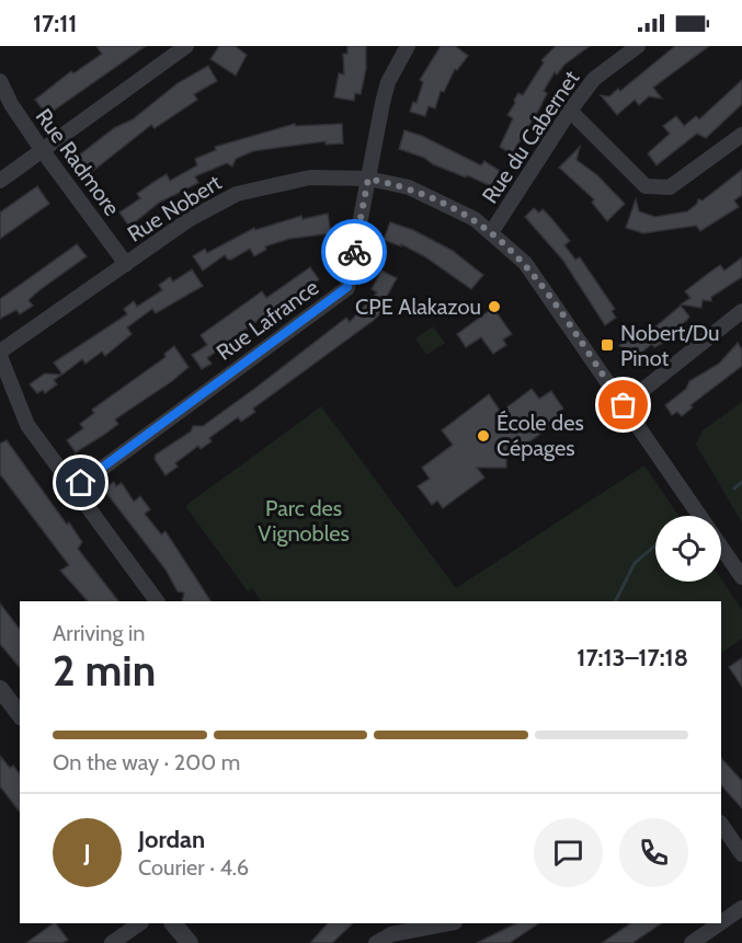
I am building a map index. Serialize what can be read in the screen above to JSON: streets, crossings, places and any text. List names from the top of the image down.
{
  "streets": {
    "street": [
      "Rue du Cabernet",
      "Rue Radmore",
      "Rue Nobert",
      "Rue Lafrance"
    ]
  },
  "crossings": [
    ["Rue du Cabernet", "Rue Nobert"],
    ["Rue Radmore", "Rue Nobert"],
    ["Rue Nobert", "Rue Lafrance"]
  ],
  "parks": ["Parc des Vignobles"],
  "places": {
    "other": ["CPE Alakazou", "École des Cépages"],
    "transit": ["Nobert/Du Pinot"]
  },
  "page": {
    "status": "17:11",
    "heading": ["2 min", "Arriving in", "17:13–17:18"],
    "panel": ["Jordan", "Courier · 4.6"],
    "bar": "On the way · 200 m",
    "round": "J"
  }
}
